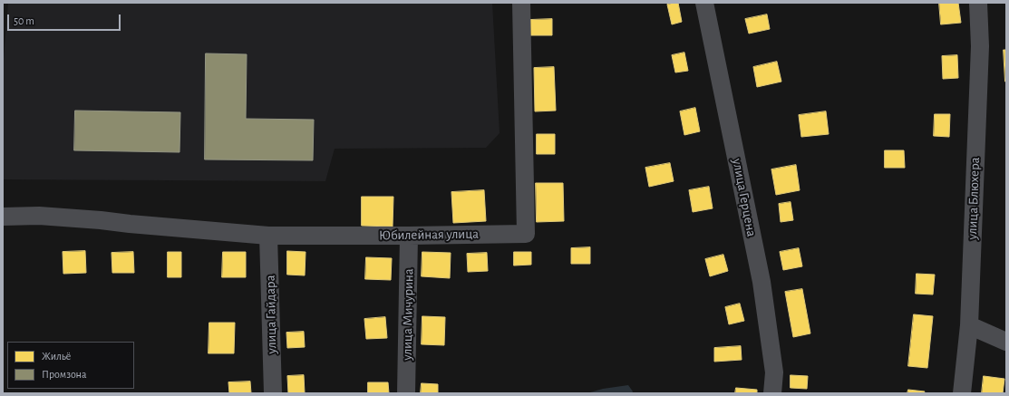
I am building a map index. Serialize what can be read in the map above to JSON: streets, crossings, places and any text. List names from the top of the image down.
{
  "streets": {
    "street": [
      "улица Герцена",
      "улица Блюхера",
      "Юбилейная улица",
      "улица Гайдара",
      "улица Мичурина"
    ]
  },
  "crossings": [
    ["Юбилейная улица", "улица Гайдара"],
    ["Юбилейная улица", "улица Мичурина"]
  ],
  "legend": ["Жильё", "Промзона"],
  "scale_bar": "50 m"
}
